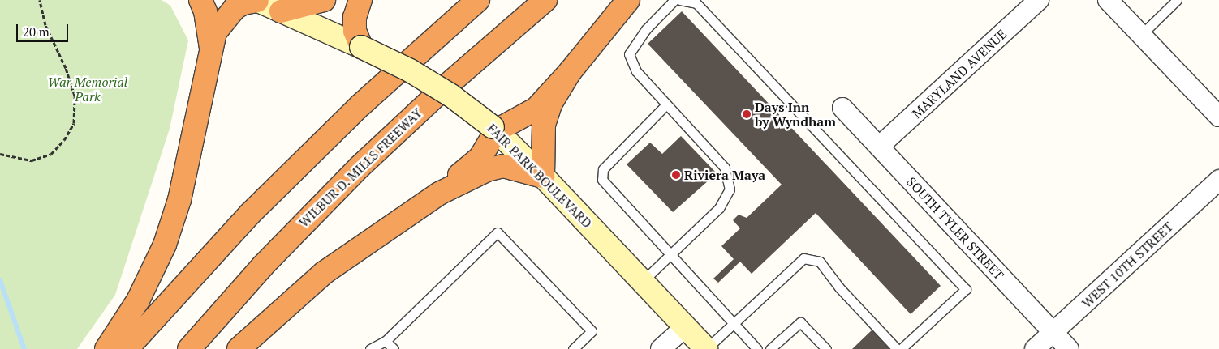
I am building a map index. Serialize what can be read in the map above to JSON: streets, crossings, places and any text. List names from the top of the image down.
{
  "streets": {
    "highway": ["WILBUR D. MILLS FREEWAY"],
    "main road": ["FAIR PARK BOULEVARD"],
    "street": ["MARYLAND AVENUE", "SOUTH TYLER STREET", "WEST 10TH STREET"]
  },
  "crossings": [
    ["MARYLAND AVENUE", "SOUTH TYLER STREET"],
    ["SOUTH TYLER STREET", "WEST 10TH STREET"]
  ],
  "parks": ["War Memorial Park"],
  "places": ["Days Inn by Wyndham", "Riviera Maya"],
  "scale_bar": "20 m"
}
